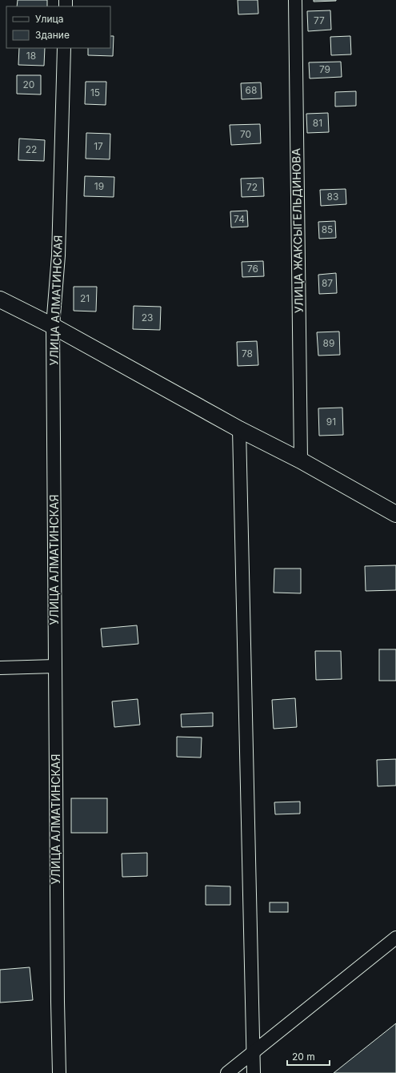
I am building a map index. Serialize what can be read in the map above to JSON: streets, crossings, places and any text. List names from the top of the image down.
{
  "streets": {
    "street": ["УЛИЦА ЖАКСЫГЕЛЬДИНОВА", "УЛИЦА АЛМАТИНСКАЯ"]
  },
  "house_numbers": [
    "77",
    "18",
    "79",
    "20",
    "68",
    "15",
    "81",
    "70",
    "17",
    "22",
    "19",
    "72",
    "83",
    "74",
    "85",
    "76",
    "87",
    "21",
    "23",
    "89",
    "78",
    "91"
  ],
  "legend": ["Улица", "Здание"],
  "scale_bar": "20 m"
}
